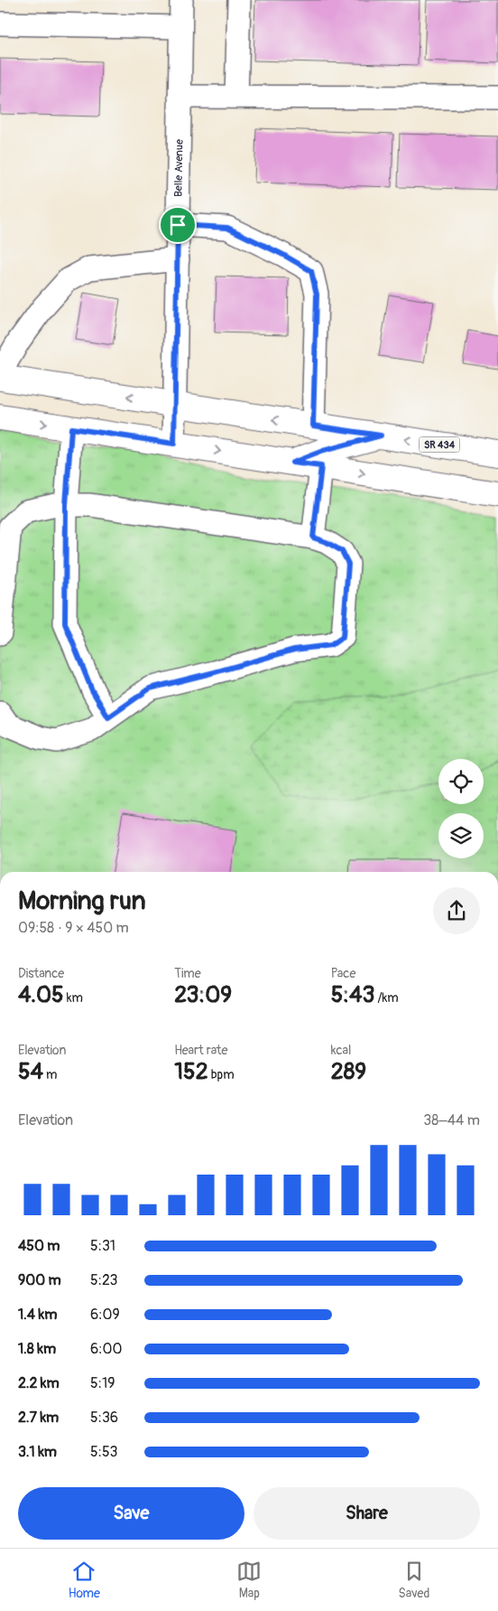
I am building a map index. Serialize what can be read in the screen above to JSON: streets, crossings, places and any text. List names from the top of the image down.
{
  "streets": {
    "main road": ["SR 434"],
    "street": ["Belle Avenue"]
  },
  "crossings": [
    ["Belle Avenue", "SR 434"]
  ],
  "page": {
    "heading": ["Morning run", "09:58 · 9 × 450 m"],
    "stats": [
      ["Distance", "4.05 km"],
      ["Time", "23:09"],
      ["Pace", "5:43 /km"],
      ["Elevation", "54 m"],
      ["Heart rate", "152 bpm"],
      ["kcal", "289"]
    ],
    "chart": ["Elevation", "38–44 m"],
    "list": [
      {
        "name": "450 m",
        "note": "5:31"
      },
      {
        "name": "900 m",
        "note": "5:23"
      },
      {
        "name": "1.4 km",
        "note": "6:09"
      },
      {
        "name": "1.8 km",
        "note": "6:00"
      },
      {
        "name": "2.2 km",
        "note": "5:19"
      },
      {
        "name": "2.7 km",
        "note": "5:36"
      },
      {
        "name": "3.1 km",
        "note": "5:53"
      }
    ],
    "buttons": ["Save", "Share"],
    "tabs": ["Home", "Map", "Saved"]
  }
}
